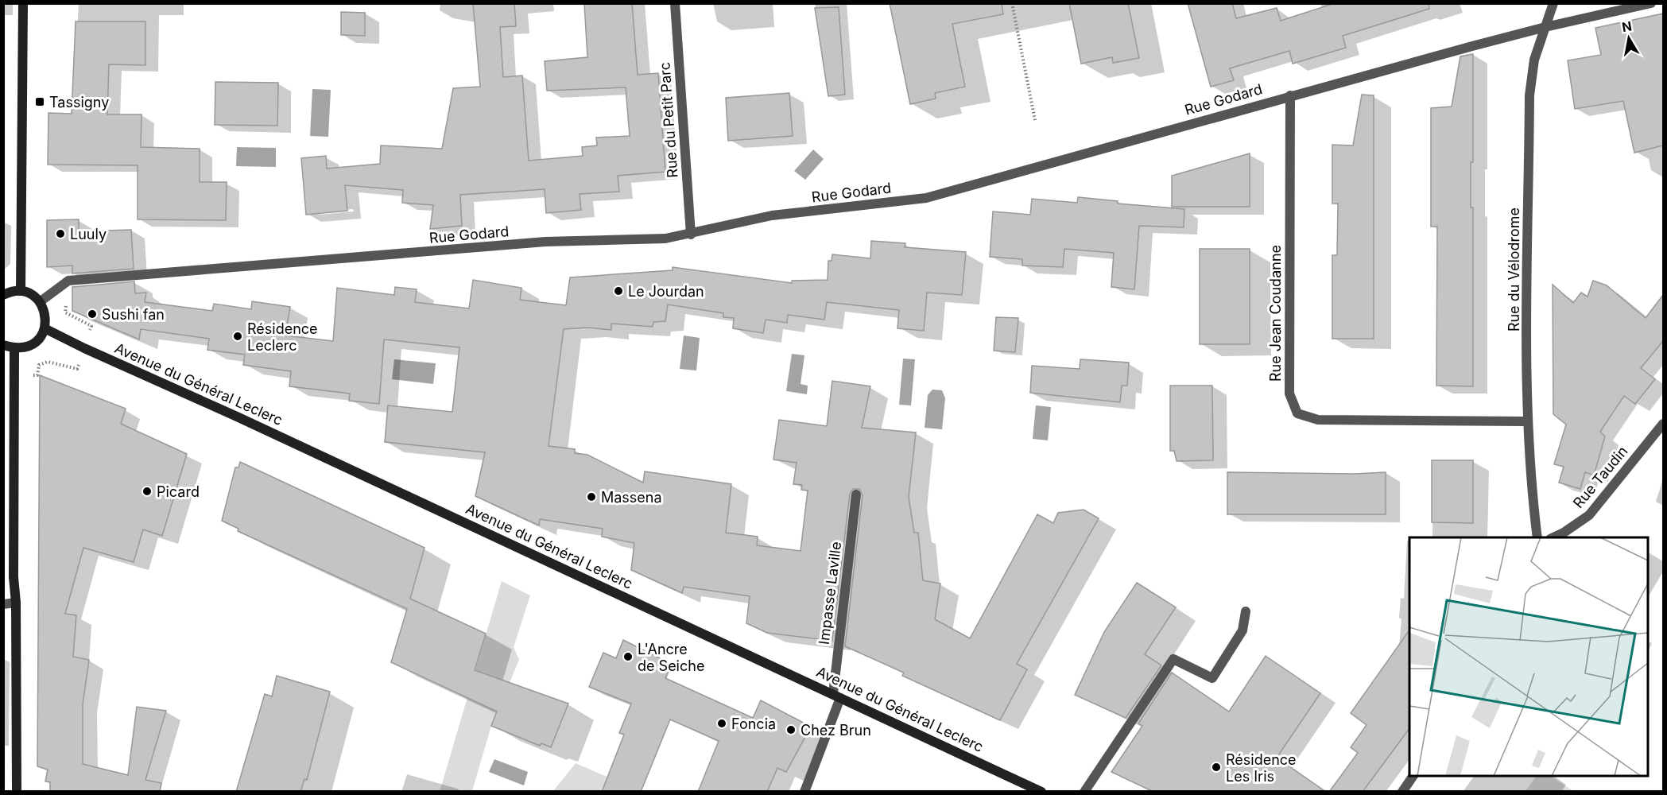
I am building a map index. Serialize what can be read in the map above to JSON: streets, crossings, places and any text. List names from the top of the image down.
{
  "streets": {
    "main road": ["Avenue du Général Leclerc"],
    "street": [
      "Rue Godard",
      "Rue du Petit Parc",
      "Rue du Vélodrome",
      "Rue Jean Coudanne",
      "Rue Taudin",
      "Impasse Laville"
    ]
  },
  "crossings": [
    ["Rue Godard", "Rue du Petit Parc"],
    ["Rue Godard", "Rue du Vélodrome"],
    ["Rue Godard", "Rue Jean Coudanne"],
    ["Rue du Vélodrome", "Rue Jean Coudanne"],
    ["Avenue du Général Leclerc", "Impasse Laville"]
  ],
  "places": {
    "transit": ["Tassigny"],
    "other": [
      "Luuly",
      "Le Jourdan",
      "Sushi fan",
      "Résidence Leclerc",
      "Picard",
      "Massena",
      "L'Ancre de Seiche",
      "Foncia",
      "Chez Brun",
      "Résidence Les Iris"
    ]
  },
  "north": "top"
}
